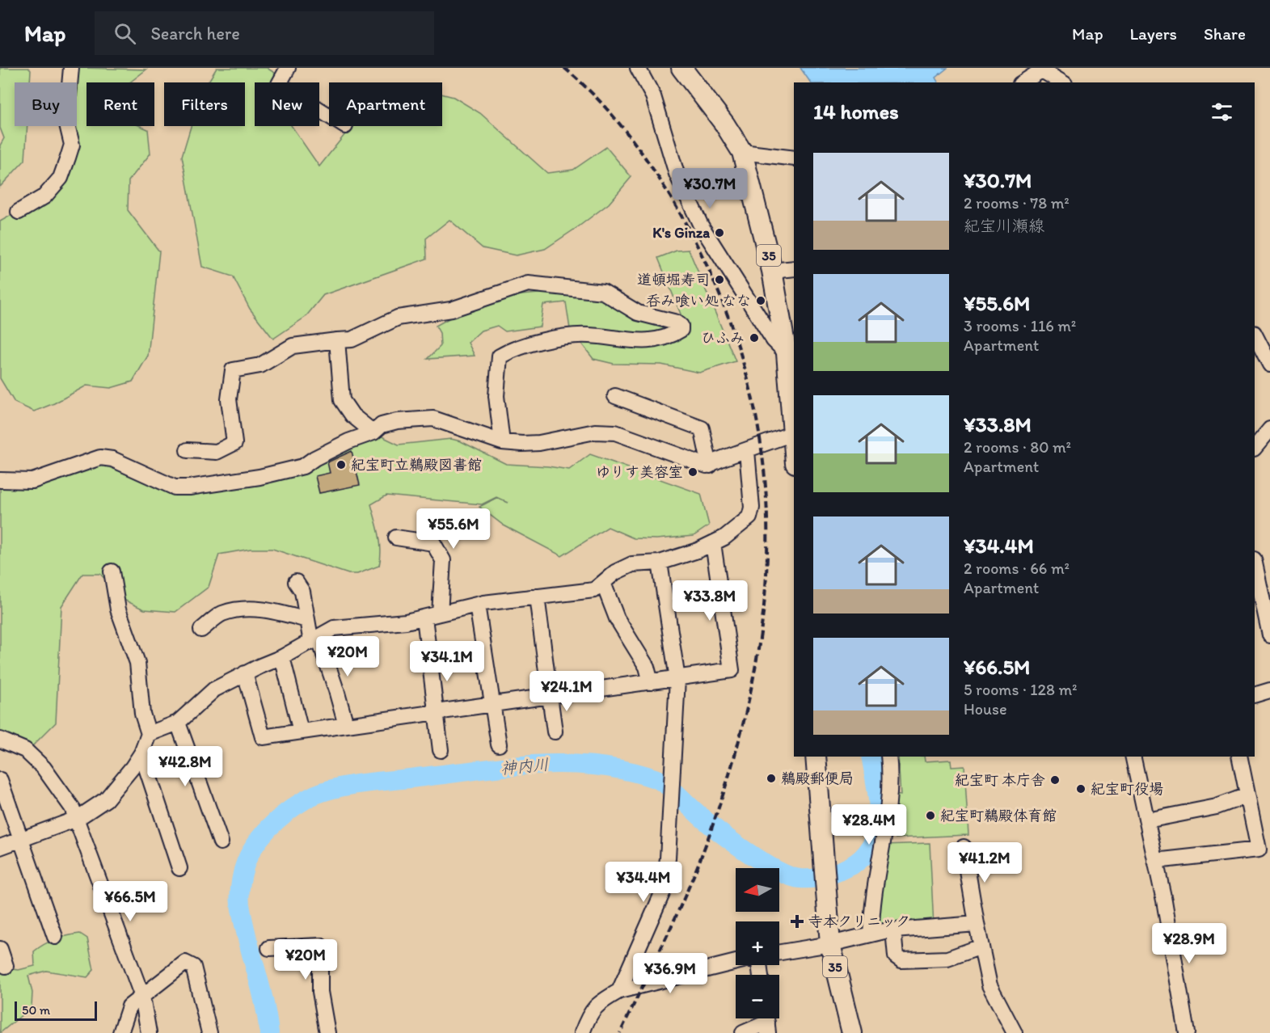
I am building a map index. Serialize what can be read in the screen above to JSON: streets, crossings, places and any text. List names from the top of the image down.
{
  "streets": {
    "main road": ["35"]
  },
  "water": ["神内川"],
  "places": {
    "other": [
      "K's Ginza",
      "道頓堀寿司",
      "呑み喰い処 なな",
      "ひふみ",
      "紀宝町立鵜殿図書館",
      "ゆりす美容室",
      "鵜殿郵便局",
      "紀宝町 本庁舎",
      "紀宝町役場",
      "紀宝町鵜殿体育館"
    ],
    "health": ["寺本クリニック"]
  },
  "scale_bar": "50 m",
  "north": "left",
  "page": {
    "header": "Map",
    "search": "Search here",
    "nav": ["Map", "Layers", "Share"],
    "chip": [
      "Buy",
      "Rent",
      "Filters",
      "New",
      "Apartment"
    ],
    "heading": "14 homes",
    "list": [
      {
        "name": "¥30.7M",
        "note": "2 rooms · 78 m² · 紀宝川瀬線"
      },
      {
        "name": "¥55.6M",
        "note": "3 rooms · 116 m² · Apartment"
      },
      {
        "name": "¥33.8M",
        "note": "2 rooms · 80 m² · Apartment"
      },
      {
        "name": "¥34.4M",
        "note": "2 rooms · 66 m² · Apartment"
      },
      {
        "name": "¥66.5M",
        "note": "5 rooms · 128 m² · House"
      }
    ],
    "price": [
      "¥30.7M",
      "¥55.6M",
      "¥33.8M",
      "¥20M",
      "¥34.1M",
      "¥24.1M",
      "¥42.8M",
      "¥28.4M",
      "¥41.2M",
      "¥34.4M",
      "¥66.5M",
      "¥28.9M",
      "¥20M",
      "¥36.9M"
    ],
    "map_buttons": ["+", "−"],
    "scale": "50 m"
  }
}
